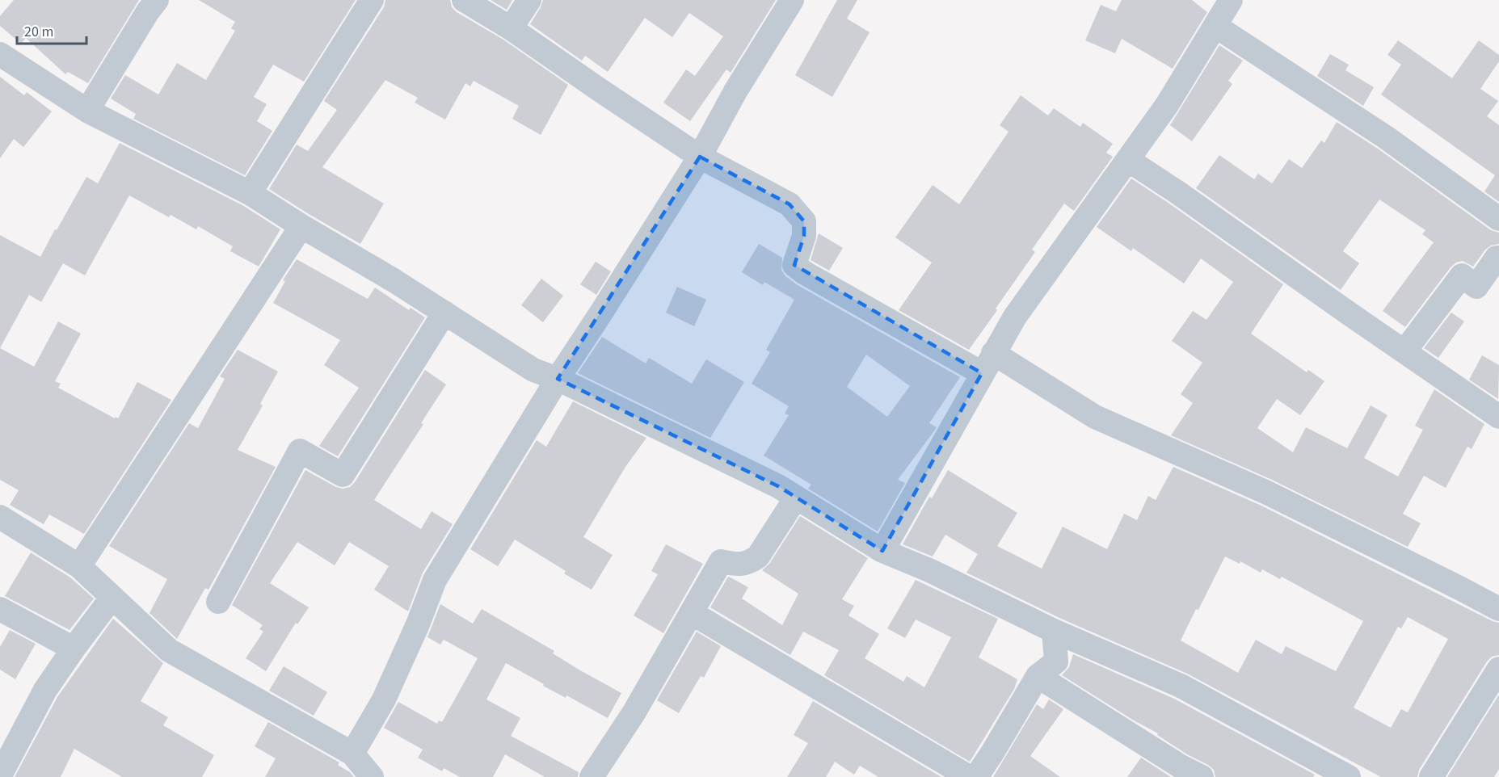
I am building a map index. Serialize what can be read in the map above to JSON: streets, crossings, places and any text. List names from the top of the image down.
{
  "scale_bar": "20 m"
}
